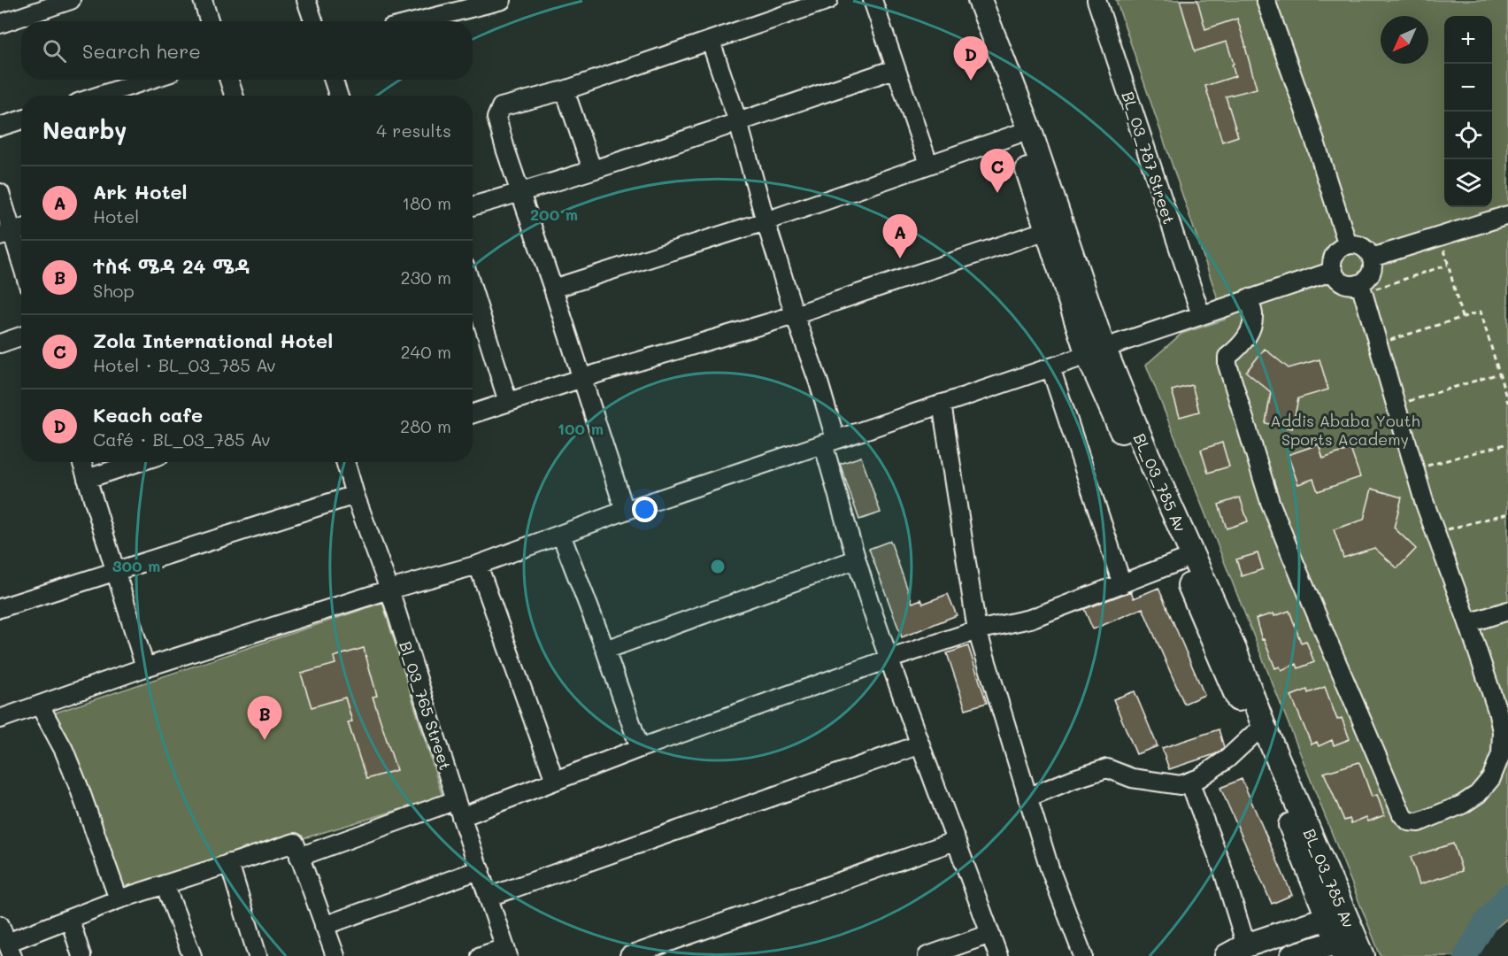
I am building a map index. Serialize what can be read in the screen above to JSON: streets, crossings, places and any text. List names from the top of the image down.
{
  "streets": {
    "main road": ["BL_03_785 Av"],
    "street": ["BL_03_787 Street", "Bl_03_765 Street"]
  },
  "parks": ["Addis Ababa Youth Sports Academy"],
  "north": "bottom left",
  "page": {
    "map_buttons": ["+", "−"],
    "search": "Search here",
    "pins": [
      "D",
      "C",
      "A",
      "B"
    ],
    "heading": ["Nearby", "4 results"],
    "list": [
      {
        "mark": "A",
        "name": "Ark Hotel",
        "note": "Hotel",
        "value": "180 m"
      },
      {
        "mark": "B",
        "name": "ተስፋ ሜዳ 24 ሜዳ",
        "note": "Shop",
        "value": "230 m"
      },
      {
        "mark": "C",
        "name": "Zola International Hotel",
        "note": "Hotel · BL_03_785 Av",
        "value": "240 m"
      },
      {
        "mark": "D",
        "name": "Keach cafe",
        "note": "Café · BL_03_785 Av",
        "value": "280 m"
      }
    ]
  },
  "rings": ["200 m", "100 m", "300 m"]
}
